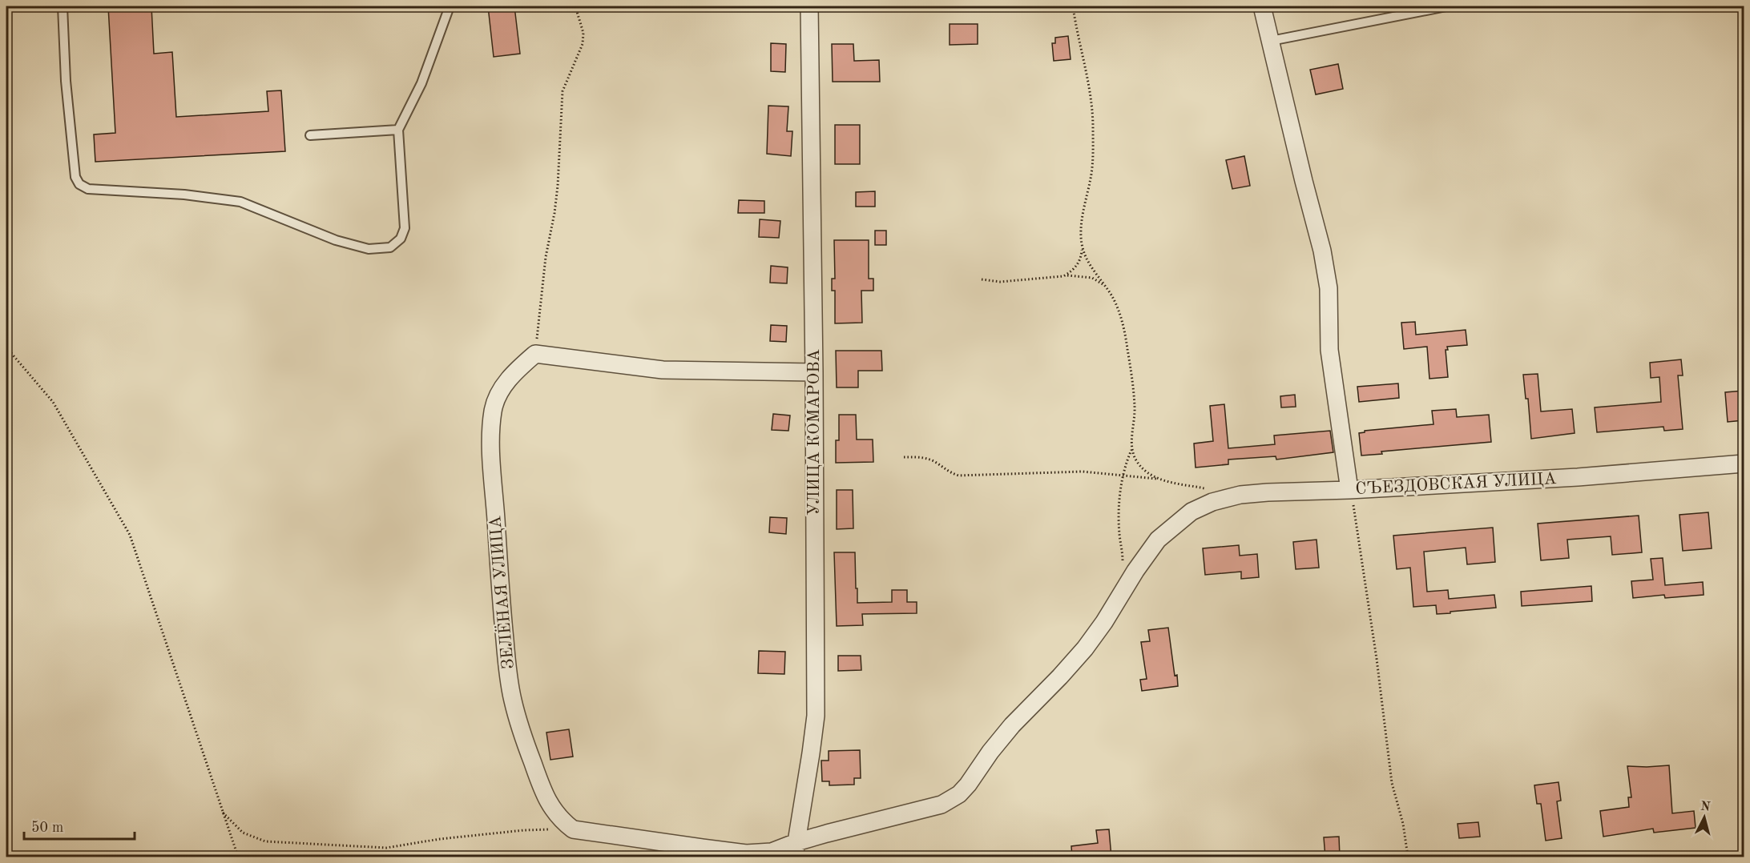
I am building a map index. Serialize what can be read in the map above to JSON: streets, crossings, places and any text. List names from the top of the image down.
{
  "streets": {
    "street": ["УЛИЦА КОМАРОВА", "СЪЕЗДОВСКАЯ УЛИЦА", "ЗЕЛЁНАЯ УЛИЦА"]
  },
  "crossings": [
    ["УЛИЦА КОМАРОВА", "СЪЕЗДОВСКАЯ УЛИЦА"]
  ],
  "scale_bar": "50 m",
  "north": "top"
}
